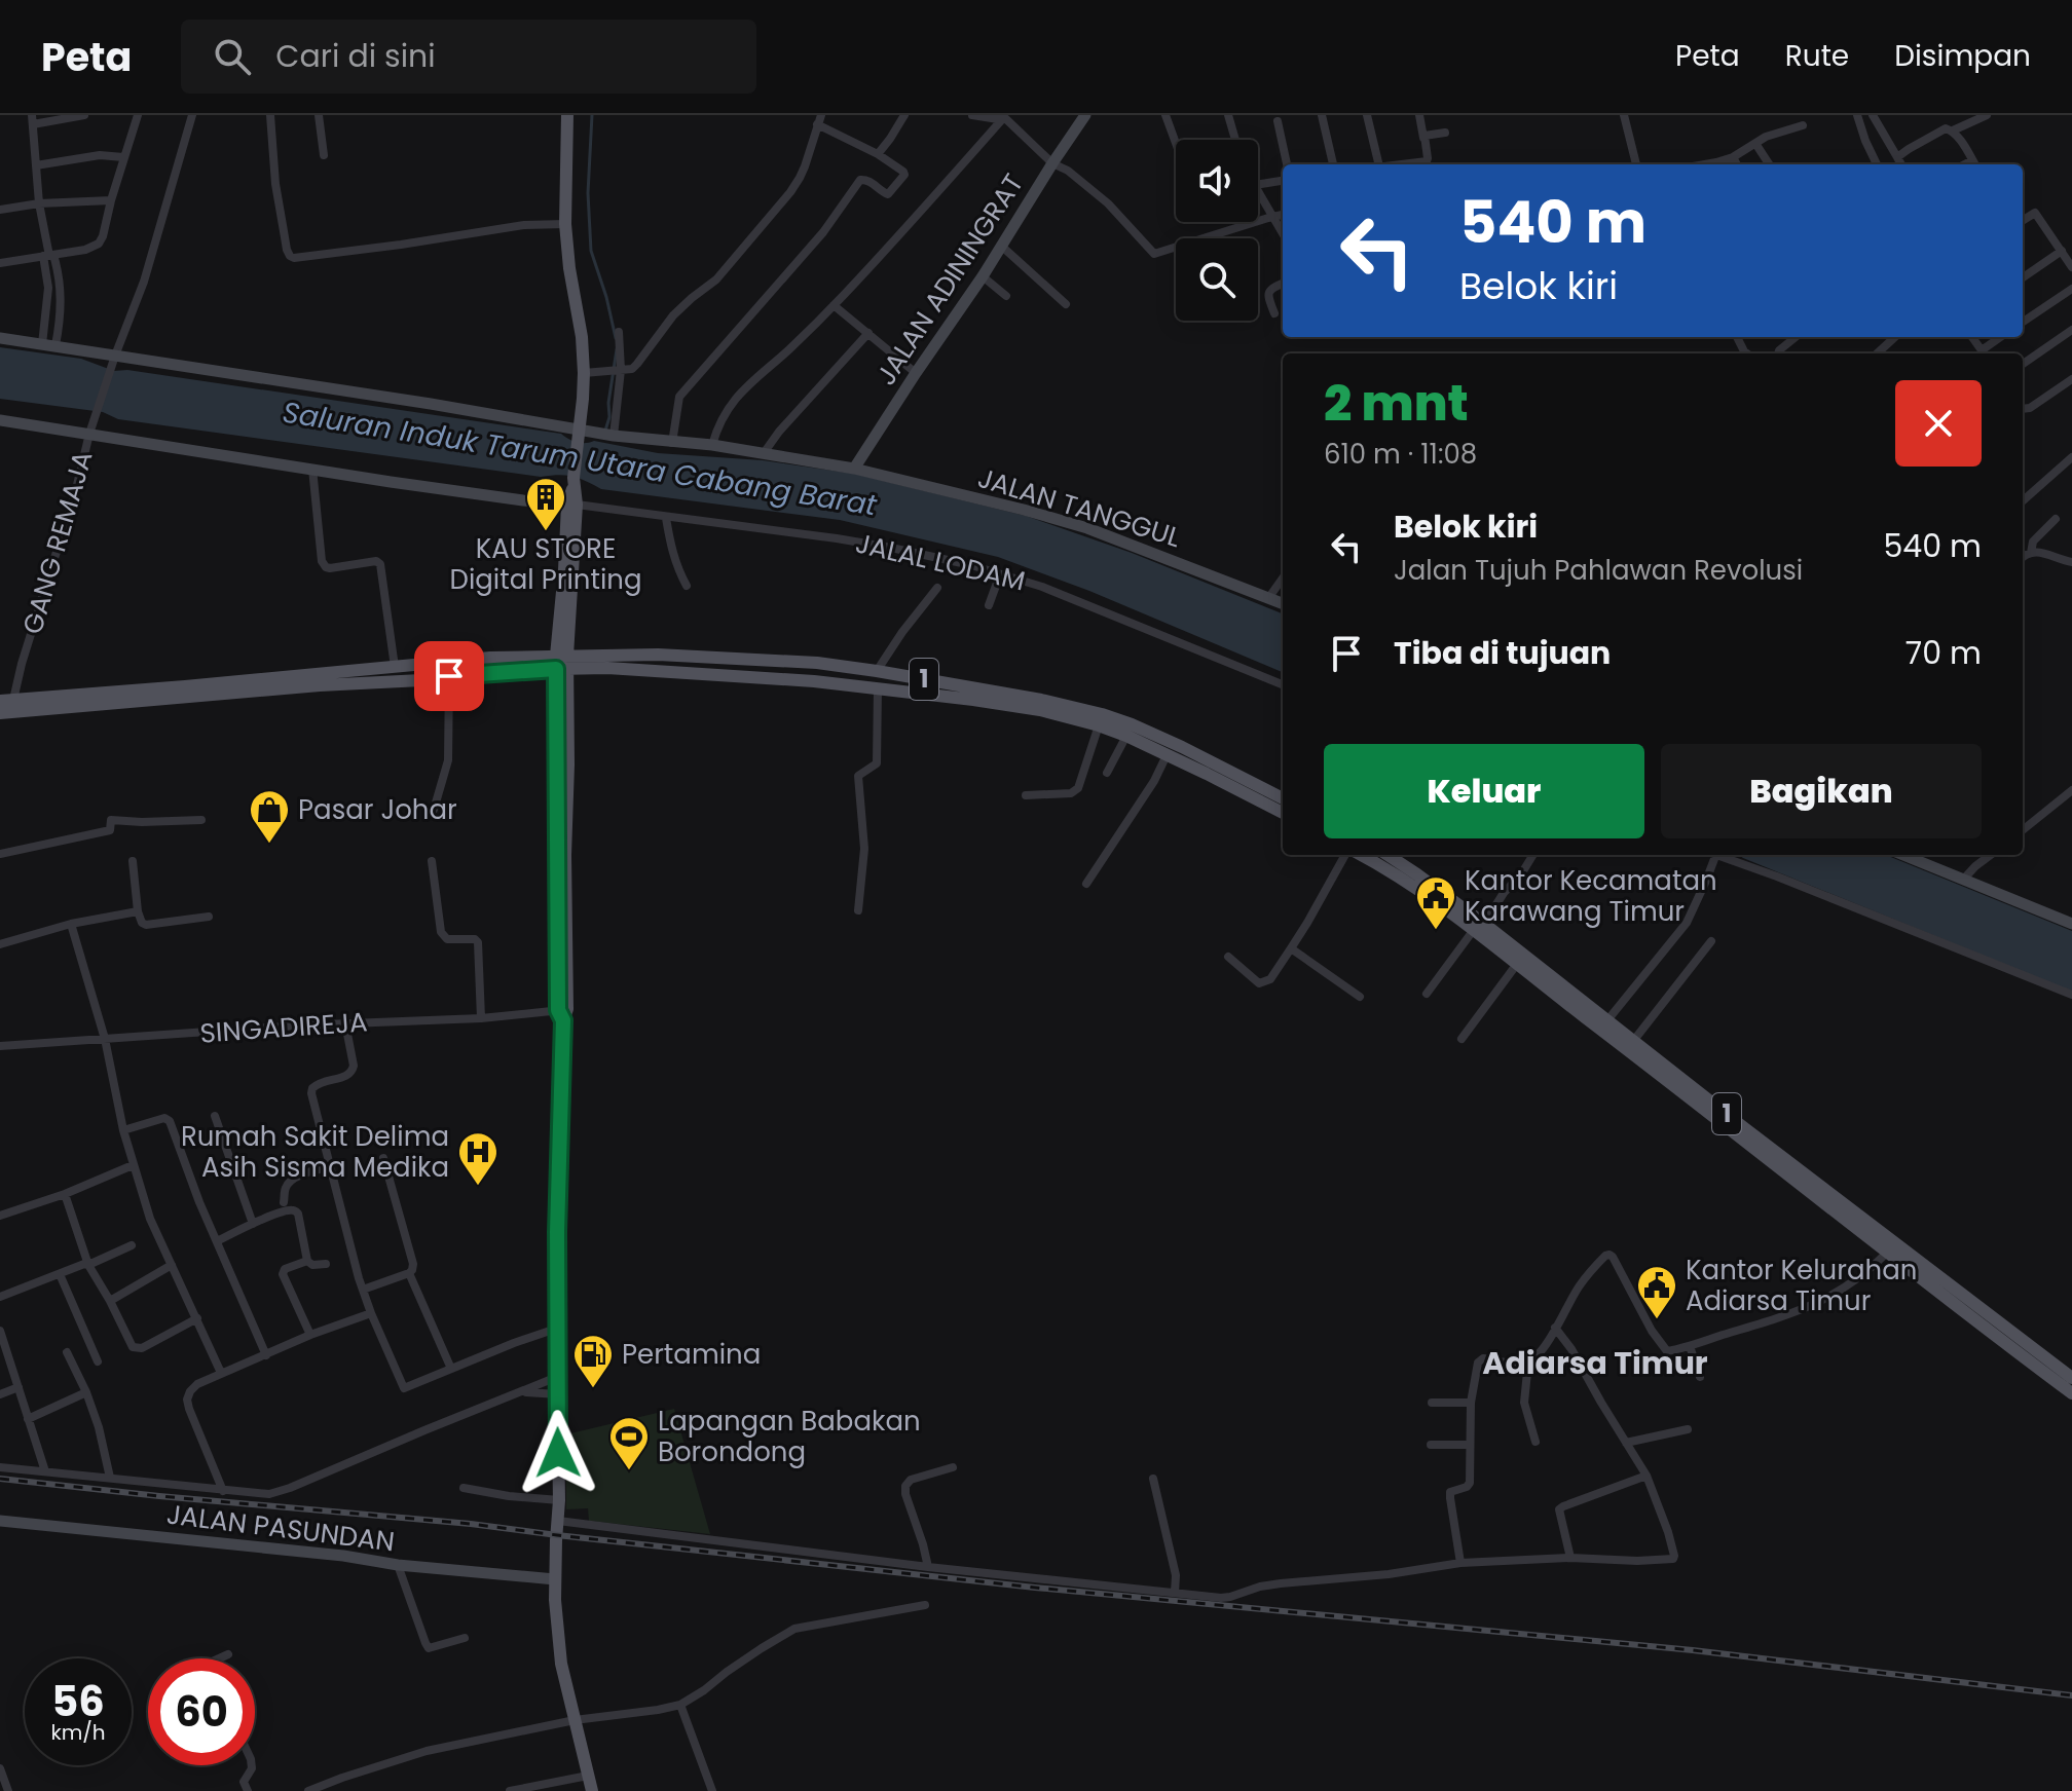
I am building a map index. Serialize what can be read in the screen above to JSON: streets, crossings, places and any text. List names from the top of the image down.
{
  "streets": {
    "main road": ["1"],
    "street": [
      "JALAN ADININGRAT",
      "JALAN TANGGUL",
      "GANG REMAJA",
      "JALAL LODAM",
      "SINGADIREJA",
      "JALAN PASUNDAN"
    ]
  },
  "crossings": [
    ["JALAN ADININGRAT", "JALAN TANGGUL"],
    ["JALAN TANGGUL", "GANG REMAJA"],
    ["GANG REMAJA", "1"]
  ],
  "districts": ["Adiarsa Timur"],
  "water": ["Saluran Induk Tarum Utara Cabang Barat"],
  "places": {
    "building": ["KAU STORE Digital Printing"],
    "shop": ["Pasar Johar"],
    "public building": ["Kantor Kecamatan Karawang Timur", "Kantor Kelurahan Adiarsa Timur"],
    "hospital": ["Rumah Sakit Delima Asih Sisma Medika"],
    "fuel station": ["Pertamina"],
    "sports": ["Lapangan Babakan Borondong"]
  },
  "page": {
    "header": "Peta",
    "search": "Cari di sini",
    "nav": ["Peta", "Rute", "Disimpan"],
    "turn": ["540 m", "Belok kiri"],
    "heading": ["2 mnt", "610 m · 11:08"],
    "list": [
      {
        "name": "Belok kiri",
        "note": "Jalan Tujuh Pahlawan Revolusi",
        "value": "540 m"
      },
      {
        "name": "Tiba di tujuan",
        "value": "70 m"
      }
    ],
    "buttons": ["Keluar", "Bagikan"],
    "speed": "56 km/h",
    "limit": "60"
  }
}
